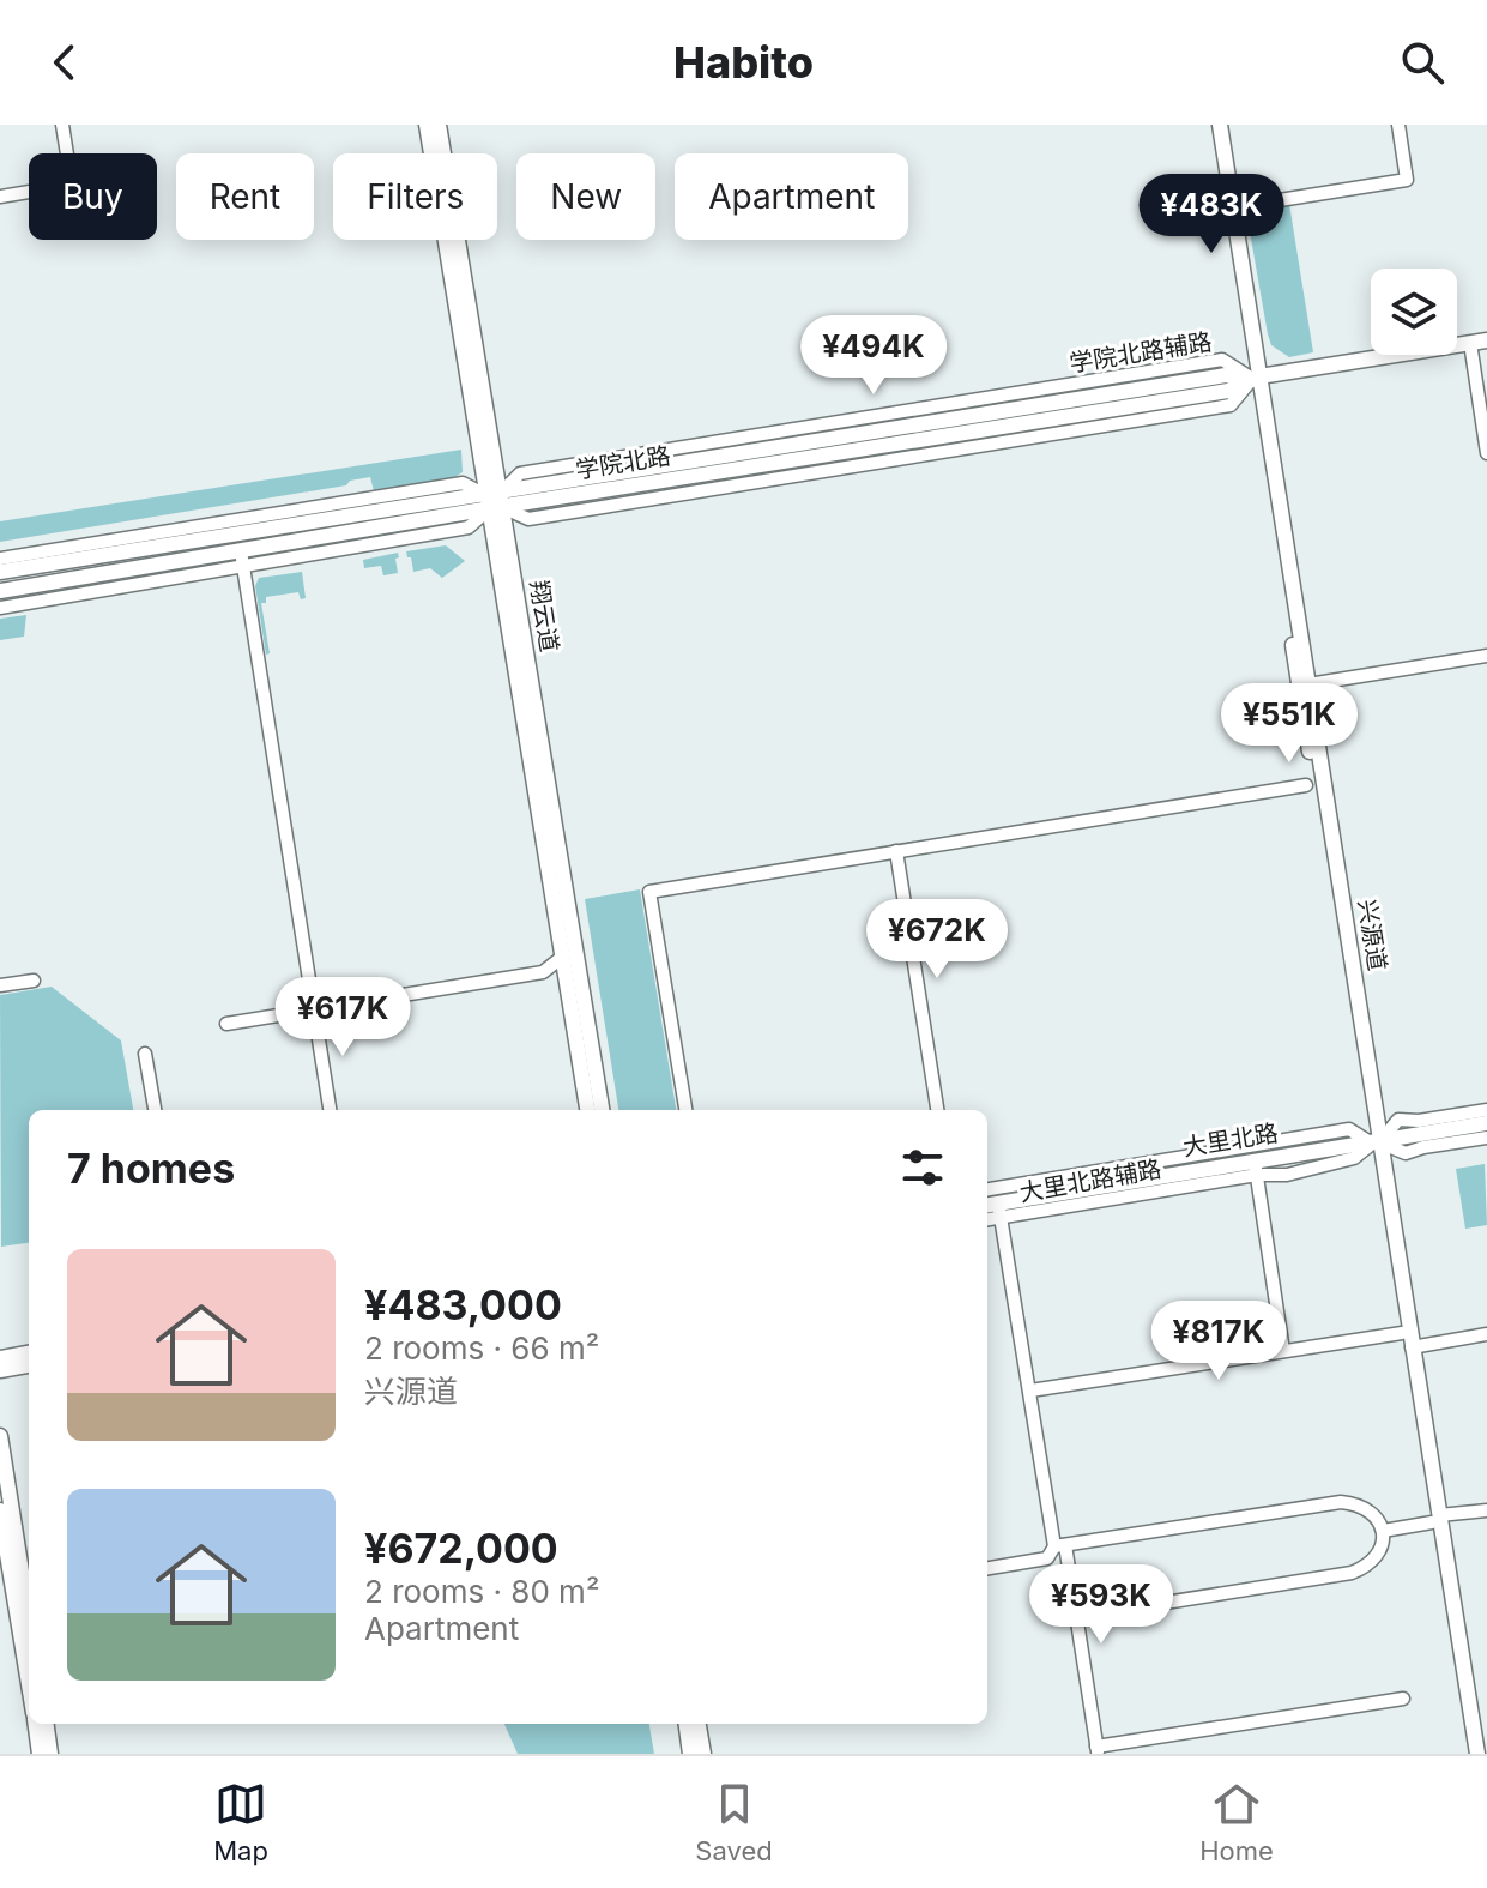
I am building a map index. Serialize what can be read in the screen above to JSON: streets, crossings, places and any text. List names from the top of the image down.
{
  "streets": {
    "main road": [
      "学院北路",
      "翔云道",
      "兴源道",
      "大里北路"
    ],
    "street": ["学院北路辅路", "大里北路辅路"]
  },
  "crossings": [
    ["学院北路辅路", "学院北路"],
    ["学院北路辅路", "兴源道"],
    ["学院北路", "翔云道"],
    ["学院北路", "兴源道"],
    ["兴源道", "大里北路"],
    ["兴源道", "大里北路辅路"],
    ["大里北路", "大里北路辅路"]
  ],
  "page": {
    "header": "Habito",
    "chip": [
      "Buy",
      "Rent",
      "Filters",
      "New",
      "Apartment"
    ],
    "price": [
      "¥483K",
      "¥494K",
      "¥551K",
      "¥672K",
      "¥617K",
      "¥817K",
      "¥593K"
    ],
    "heading": "7 homes",
    "list": [
      {
        "name": "¥483,000",
        "note": "2 rooms · 66 m² · 兴源道"
      },
      {
        "name": "¥672,000",
        "note": "2 rooms · 80 m² · Apartment"
      }
    ],
    "tabs": ["Map", "Saved", "Home"]
  }
}
